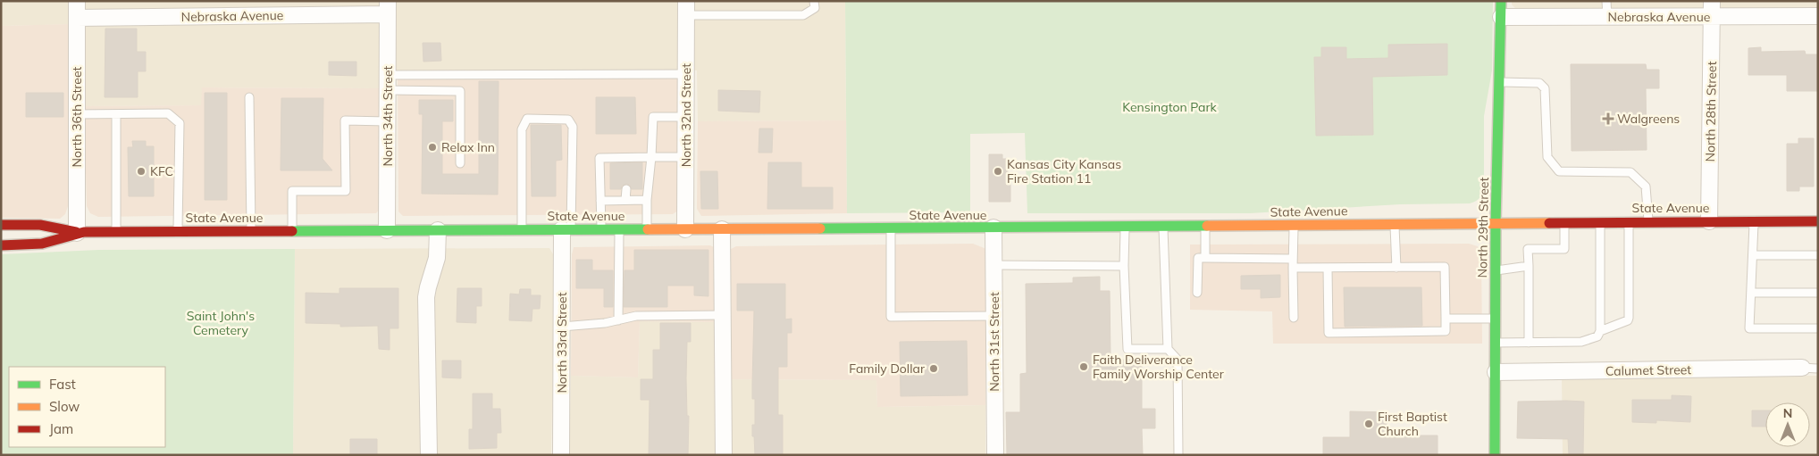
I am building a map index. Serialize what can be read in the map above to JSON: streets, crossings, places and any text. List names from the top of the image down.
{
  "streets": {
    "main road": ["State Avenue", "North 29th Street"],
    "street": [
      "Nebraska Avenue",
      "North 28th Street",
      "North 32nd Street",
      "North 34th Street",
      "North 36th Street",
      "North 31st Street",
      "North 33rd Street",
      "Calumet Street"
    ]
  },
  "crossings": [
    ["Nebraska Avenue", "North 28th Street"],
    ["Nebraska Avenue", "North 34th Street"],
    ["Nebraska Avenue", "North 36th Street"],
    ["Nebraska Avenue", "North 29th Street"],
    ["North 28th Street", "State Avenue"],
    ["North 32nd Street", "State Avenue"],
    ["North 34th Street", "State Avenue"],
    ["North 36th Street", "State Avenue"],
    ["State Avenue", "North 29th Street"],
    ["State Avenue", "North 31st Street"],
    ["State Avenue", "North 33rd Street"],
    ["North 29th Street", "Calumet Street"]
  ],
  "parks": ["Kensington Park", "Saint John's Cemetery"],
  "places": {
    "health": ["Walgreens"],
    "other": [
      "Relax Inn",
      "KFC",
      "Kansas City Kansas Fire Station 11",
      "Faith Deliverance Family Worship Center",
      "Family Dollar",
      "First Baptist Church"
    ]
  },
  "legend": ["Fast", "Slow", "Jam"],
  "north": "top"
}
